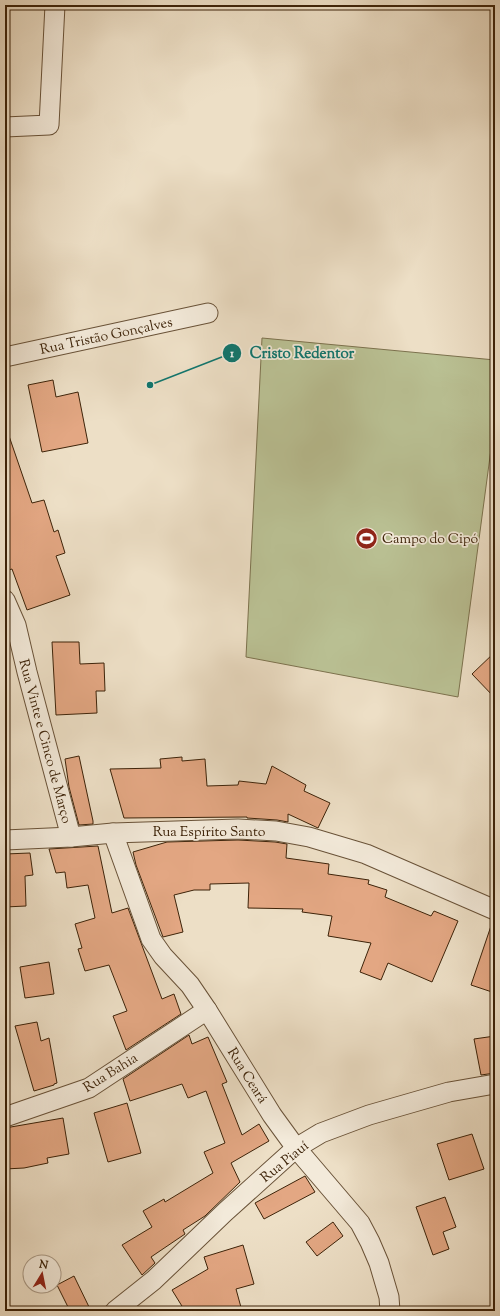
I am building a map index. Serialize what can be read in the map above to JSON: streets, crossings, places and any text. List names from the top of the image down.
{
  "streets": {
    "street": [
      "Rua Tristão Gonçalves",
      "Rua Vinte e Cinco de Março",
      "Rua Espírito Santo",
      "Rua Bahia",
      "Rua Ceará",
      "Rua Piauí"
    ]
  },
  "crossings": [
    ["Rua Vinte e Cinco de Março", "Rua Espírito Santo"],
    ["Rua Espírito Santo", "Rua Ceará"],
    ["Rua Bahia", "Rua Ceará"],
    ["Rua Ceará", "Rua Piauí"]
  ],
  "places": {
    "other": ["Cristo Redentor"],
    "sports": ["Campo do Cipó"]
  },
  "north": "top"
}
